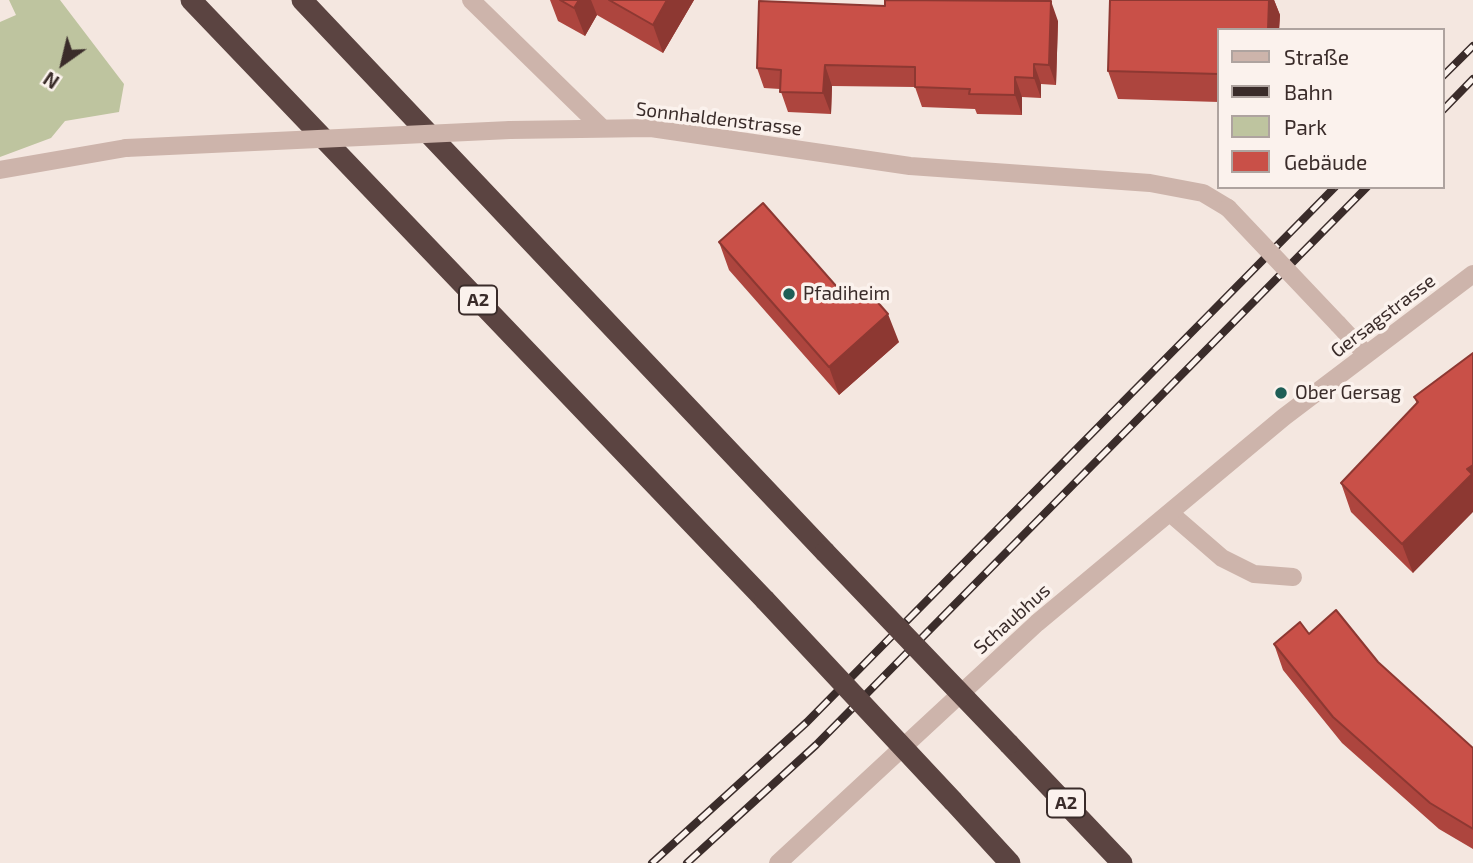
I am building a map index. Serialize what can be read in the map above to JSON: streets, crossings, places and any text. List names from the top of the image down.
{
  "streets": {
    "highway": ["A2"],
    "street": ["Sonnhaldenstrasse", "Gersagstrasse", "Schaubhus"]
  },
  "crossings": [
    ["Sonnhaldenstrasse", "Gersagstrasse"],
    ["Gersagstrasse", "Schaubhus"]
  ],
  "places": ["Pfadiheim", "Ober Gersag"],
  "legend": [
    "Straße",
    "Bahn",
    "Park",
    "Gebäude"
  ],
  "north": "bottom left"
}
